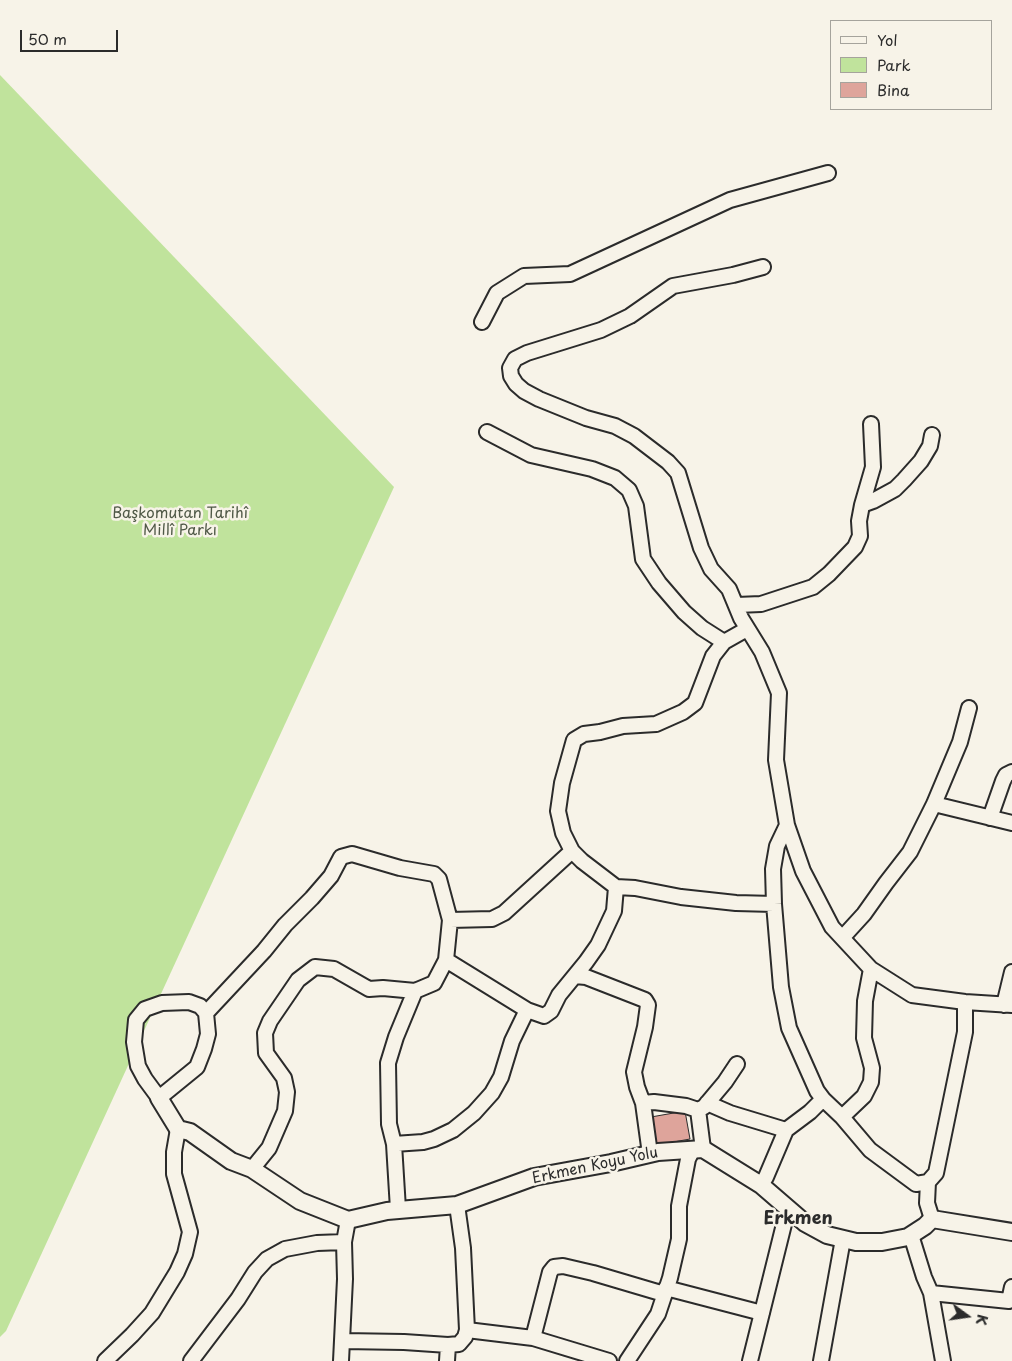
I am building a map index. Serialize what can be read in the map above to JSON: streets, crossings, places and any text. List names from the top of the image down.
{
  "streets": {
    "street": ["Erkmen Koyu Yolu"]
  },
  "districts": ["Erkmen"],
  "parks": ["Başkomutan Tarihî Millî Parkı"],
  "legend": ["Yol", "Park", "Bina"],
  "scale_bar": "50 m",
  "north": "right"
}
